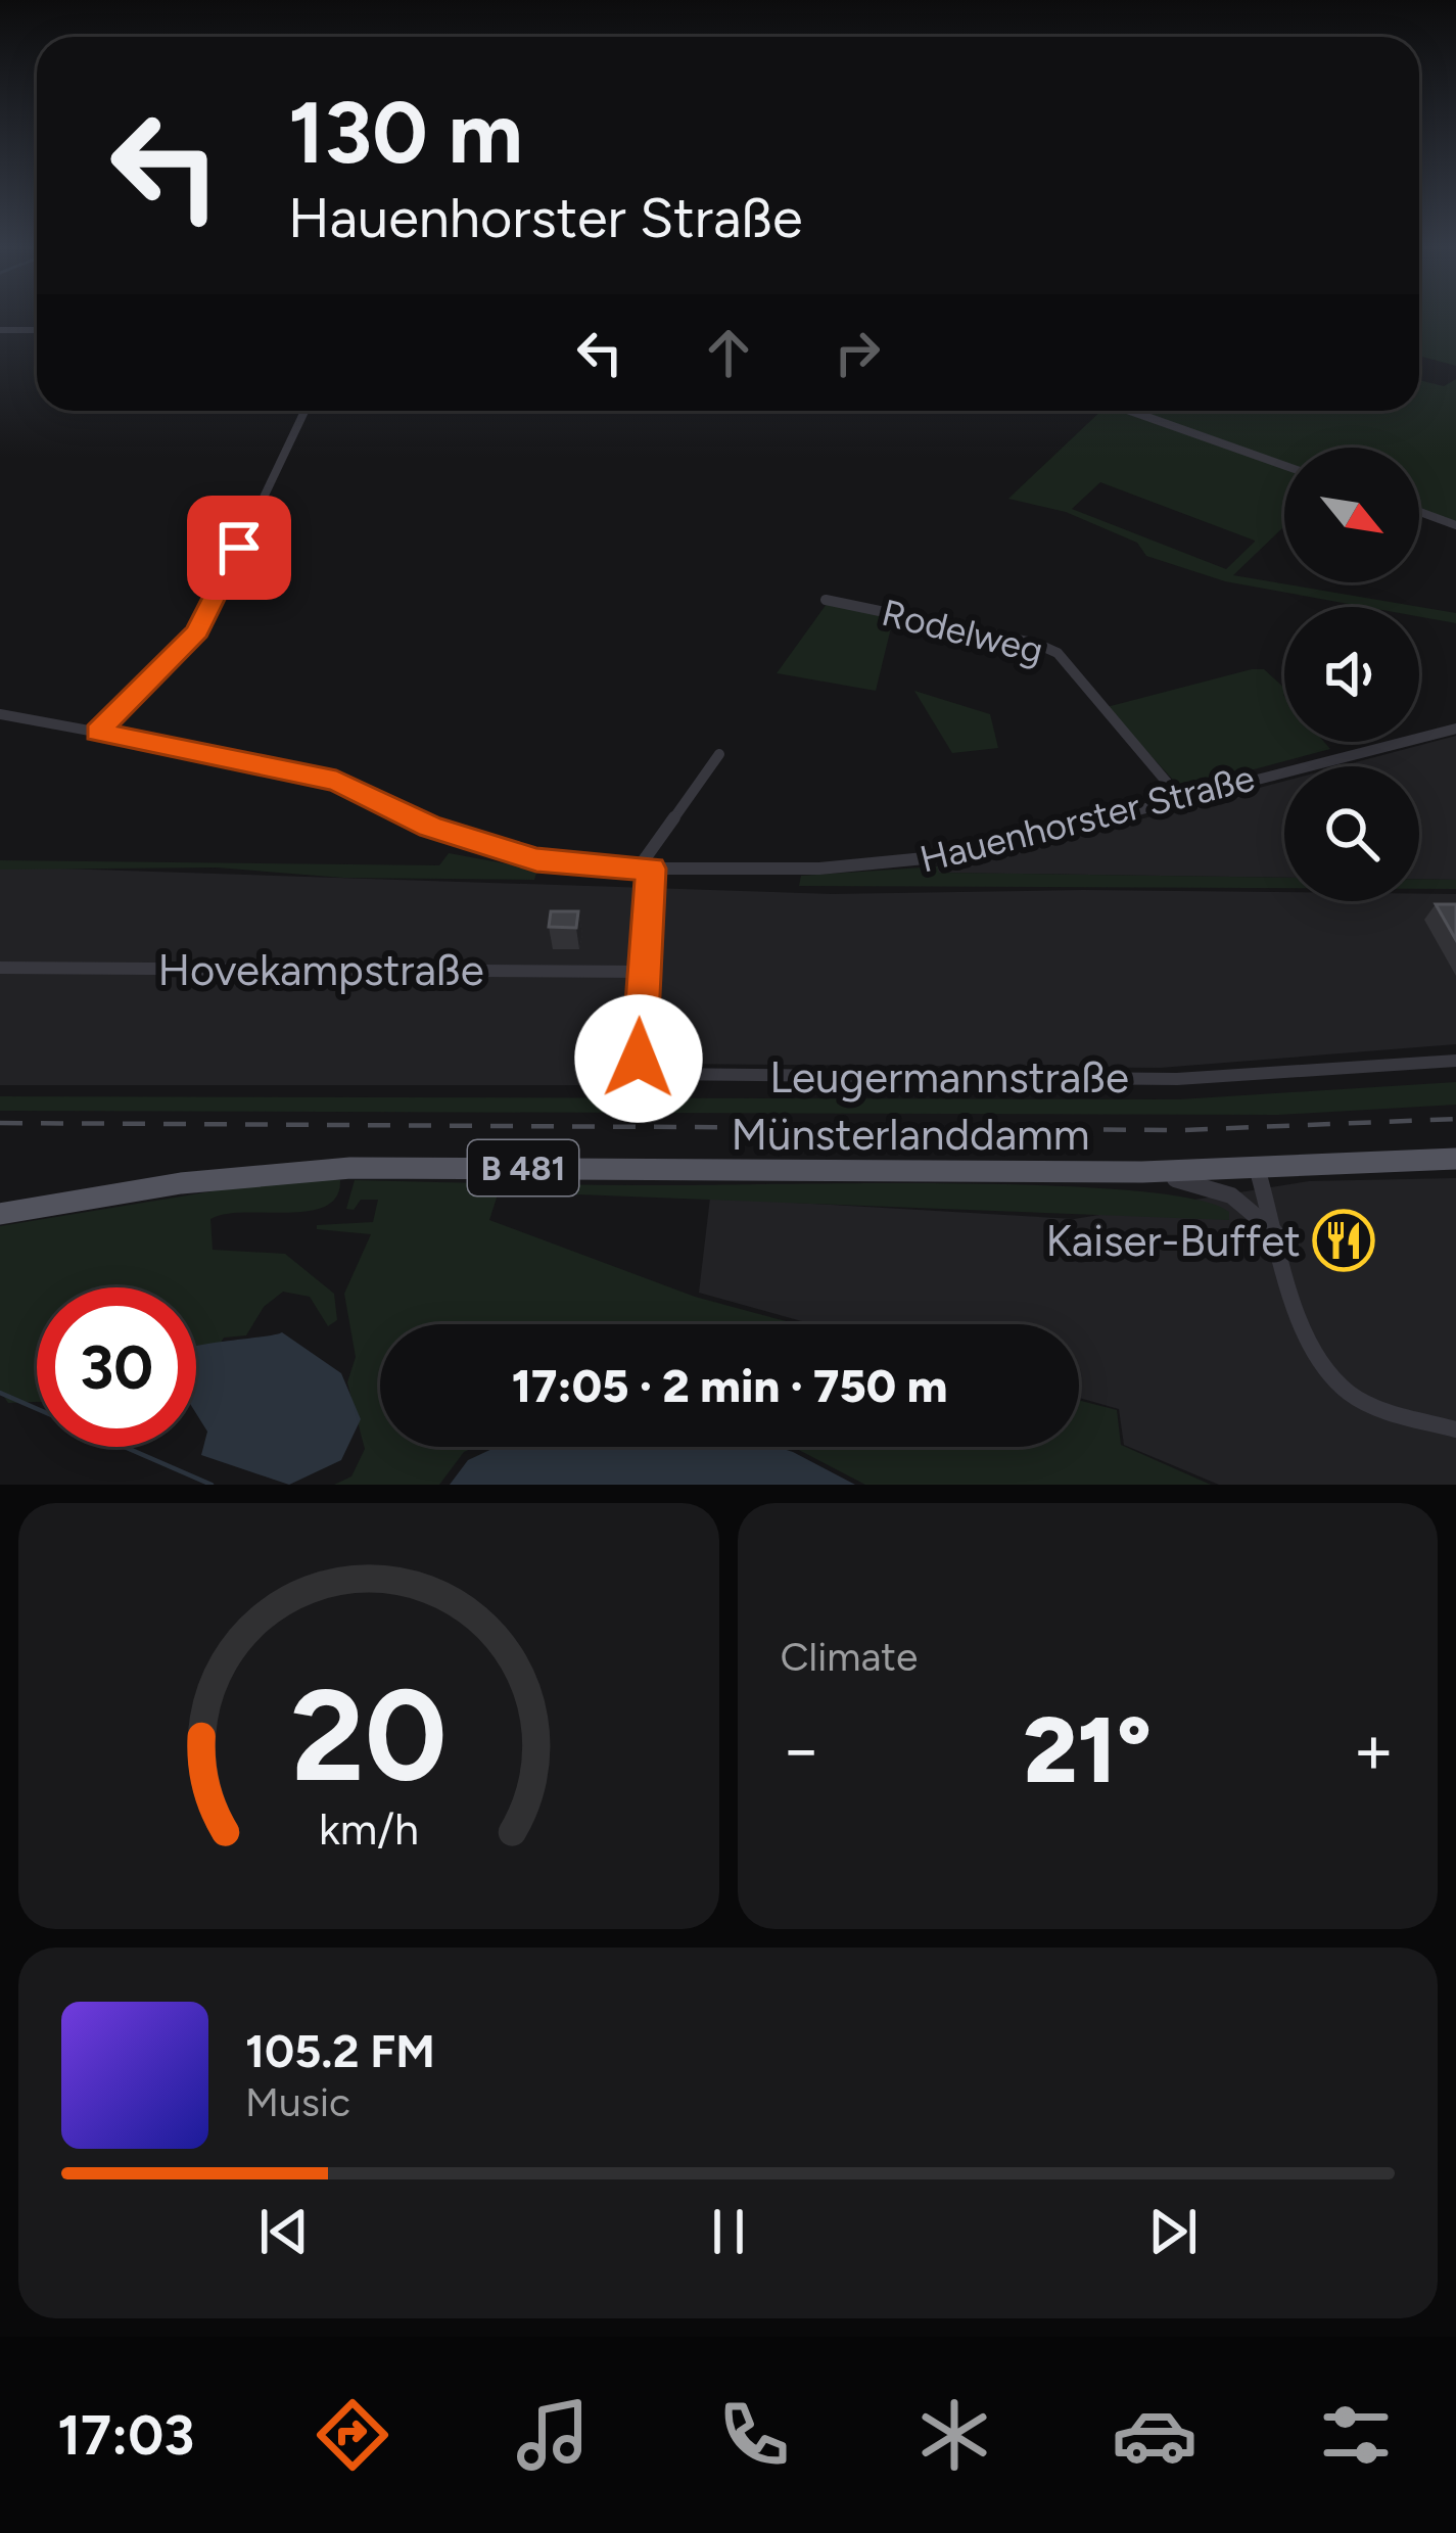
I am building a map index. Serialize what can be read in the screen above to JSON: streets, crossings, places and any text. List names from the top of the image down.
{
  "streets": {
    "main road": ["Münsterlanddamm", "B 481"],
    "street": [
      "Rodelweg",
      "Hauenhorster Straße",
      "Hovekampstraße",
      "Leugermannstraße"
    ]
  },
  "crossings": [
    ["Rodelweg", "Hauenhorster Straße"],
    ["Hauenhorster Straße", "Leugermannstraße"],
    ["Hovekampstraße", "Leugermannstraße"]
  ],
  "places": {
    "restaurant": ["Kaiser-Buffet"]
  },
  "north": "bottom right",
  "page": {
    "turn": ["130 m", "Hauenhorster Straße"],
    "limit": "30",
    "trip": "17:05 · 2 min · 750 m",
    "tile": "Climate",
    "heat": ["−", "21°", "+"],
    "song": ["105.2 FM", "Music"],
    "tabs": "17:03",
    "gauge": ["20", "km/h"]
  }
}
